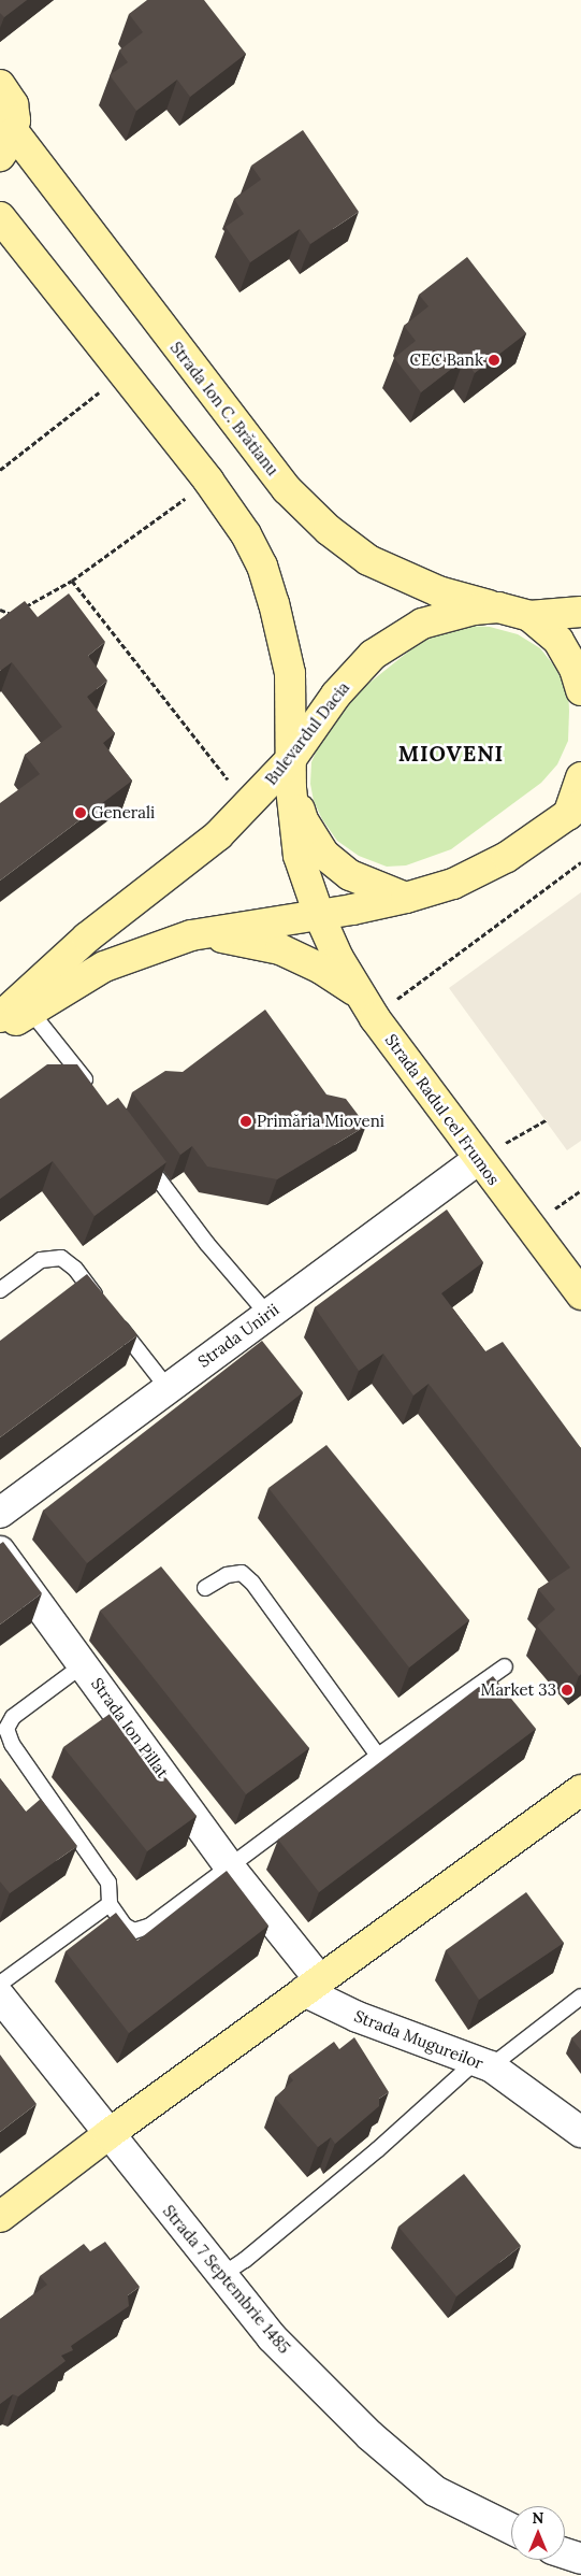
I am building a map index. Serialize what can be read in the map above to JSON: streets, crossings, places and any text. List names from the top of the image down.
{
  "streets": {
    "main road": ["Strada Ion C. Brătianu", "Bulevardul Dacia", "Strada Radul cel Frumos"],
    "street": [
      "Strada Unirii",
      "Strada Ion Pillat",
      "Strada Mugureilor",
      "Strada 7 Septembrie 1485"
    ]
  },
  "crossings": [
    ["Strada Ion C. Brătianu", "Bulevardul Dacia"],
    ["Bulevardul Dacia", "Strada Radul cel Frumos"],
    ["Strada Radul cel Frumos", "Strada Unirii"],
    ["Strada Ion Pillat", "Strada Mugureilor"]
  ],
  "districts": ["MIOVENI"],
  "places": [
    "CEC Bank",
    "Generali",
    "Primăria Mioveni",
    "Market 33"
  ],
  "north": "top"
}
